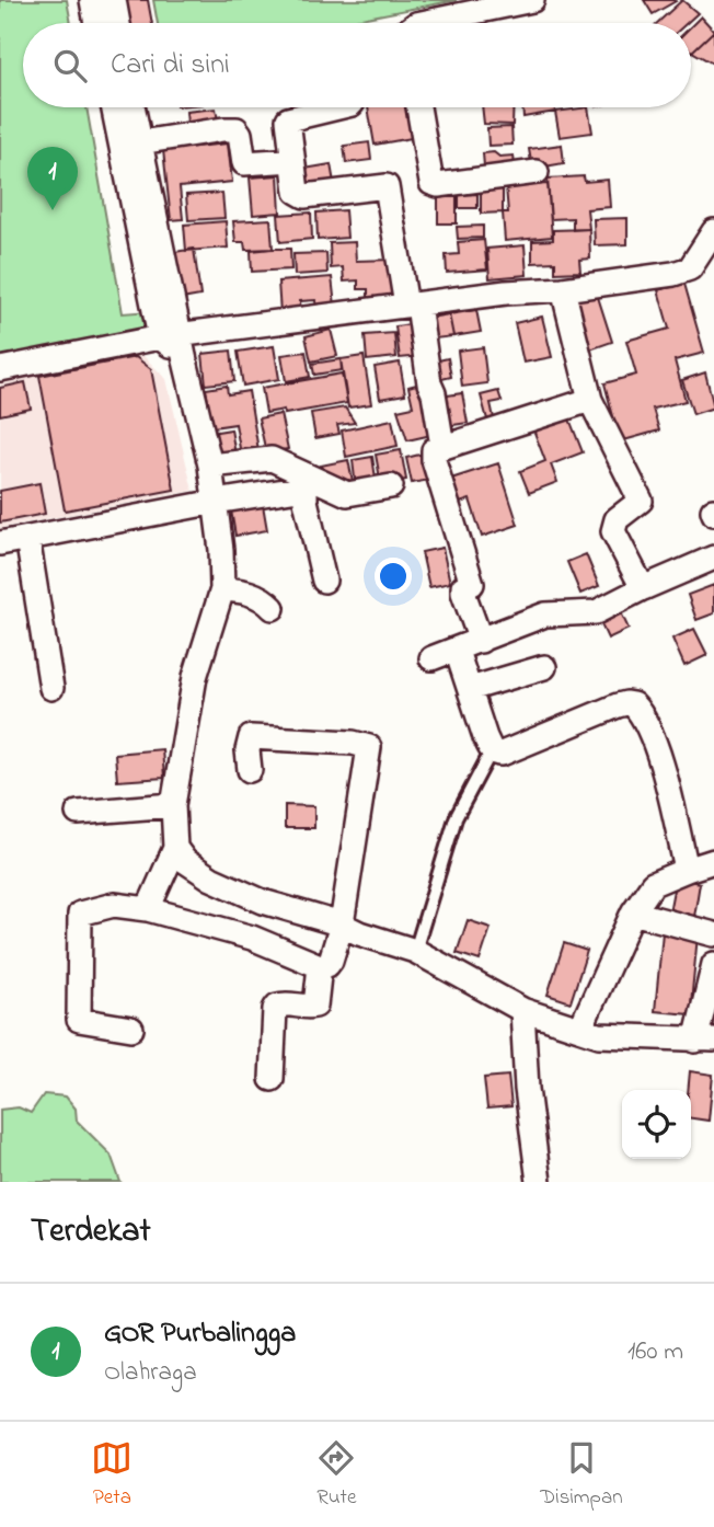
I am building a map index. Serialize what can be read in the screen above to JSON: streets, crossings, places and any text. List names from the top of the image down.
{
  "page": {
    "search": "Cari di sini",
    "pins": "1",
    "heading": "Terdekat",
    "list": [
      {
        "mark": "1",
        "name": "GOR Purbalingga",
        "note": "Olahraga",
        "value": "160 m"
      }
    ],
    "nav": ["Peta", "Rute", "Disimpan"]
  }
}
